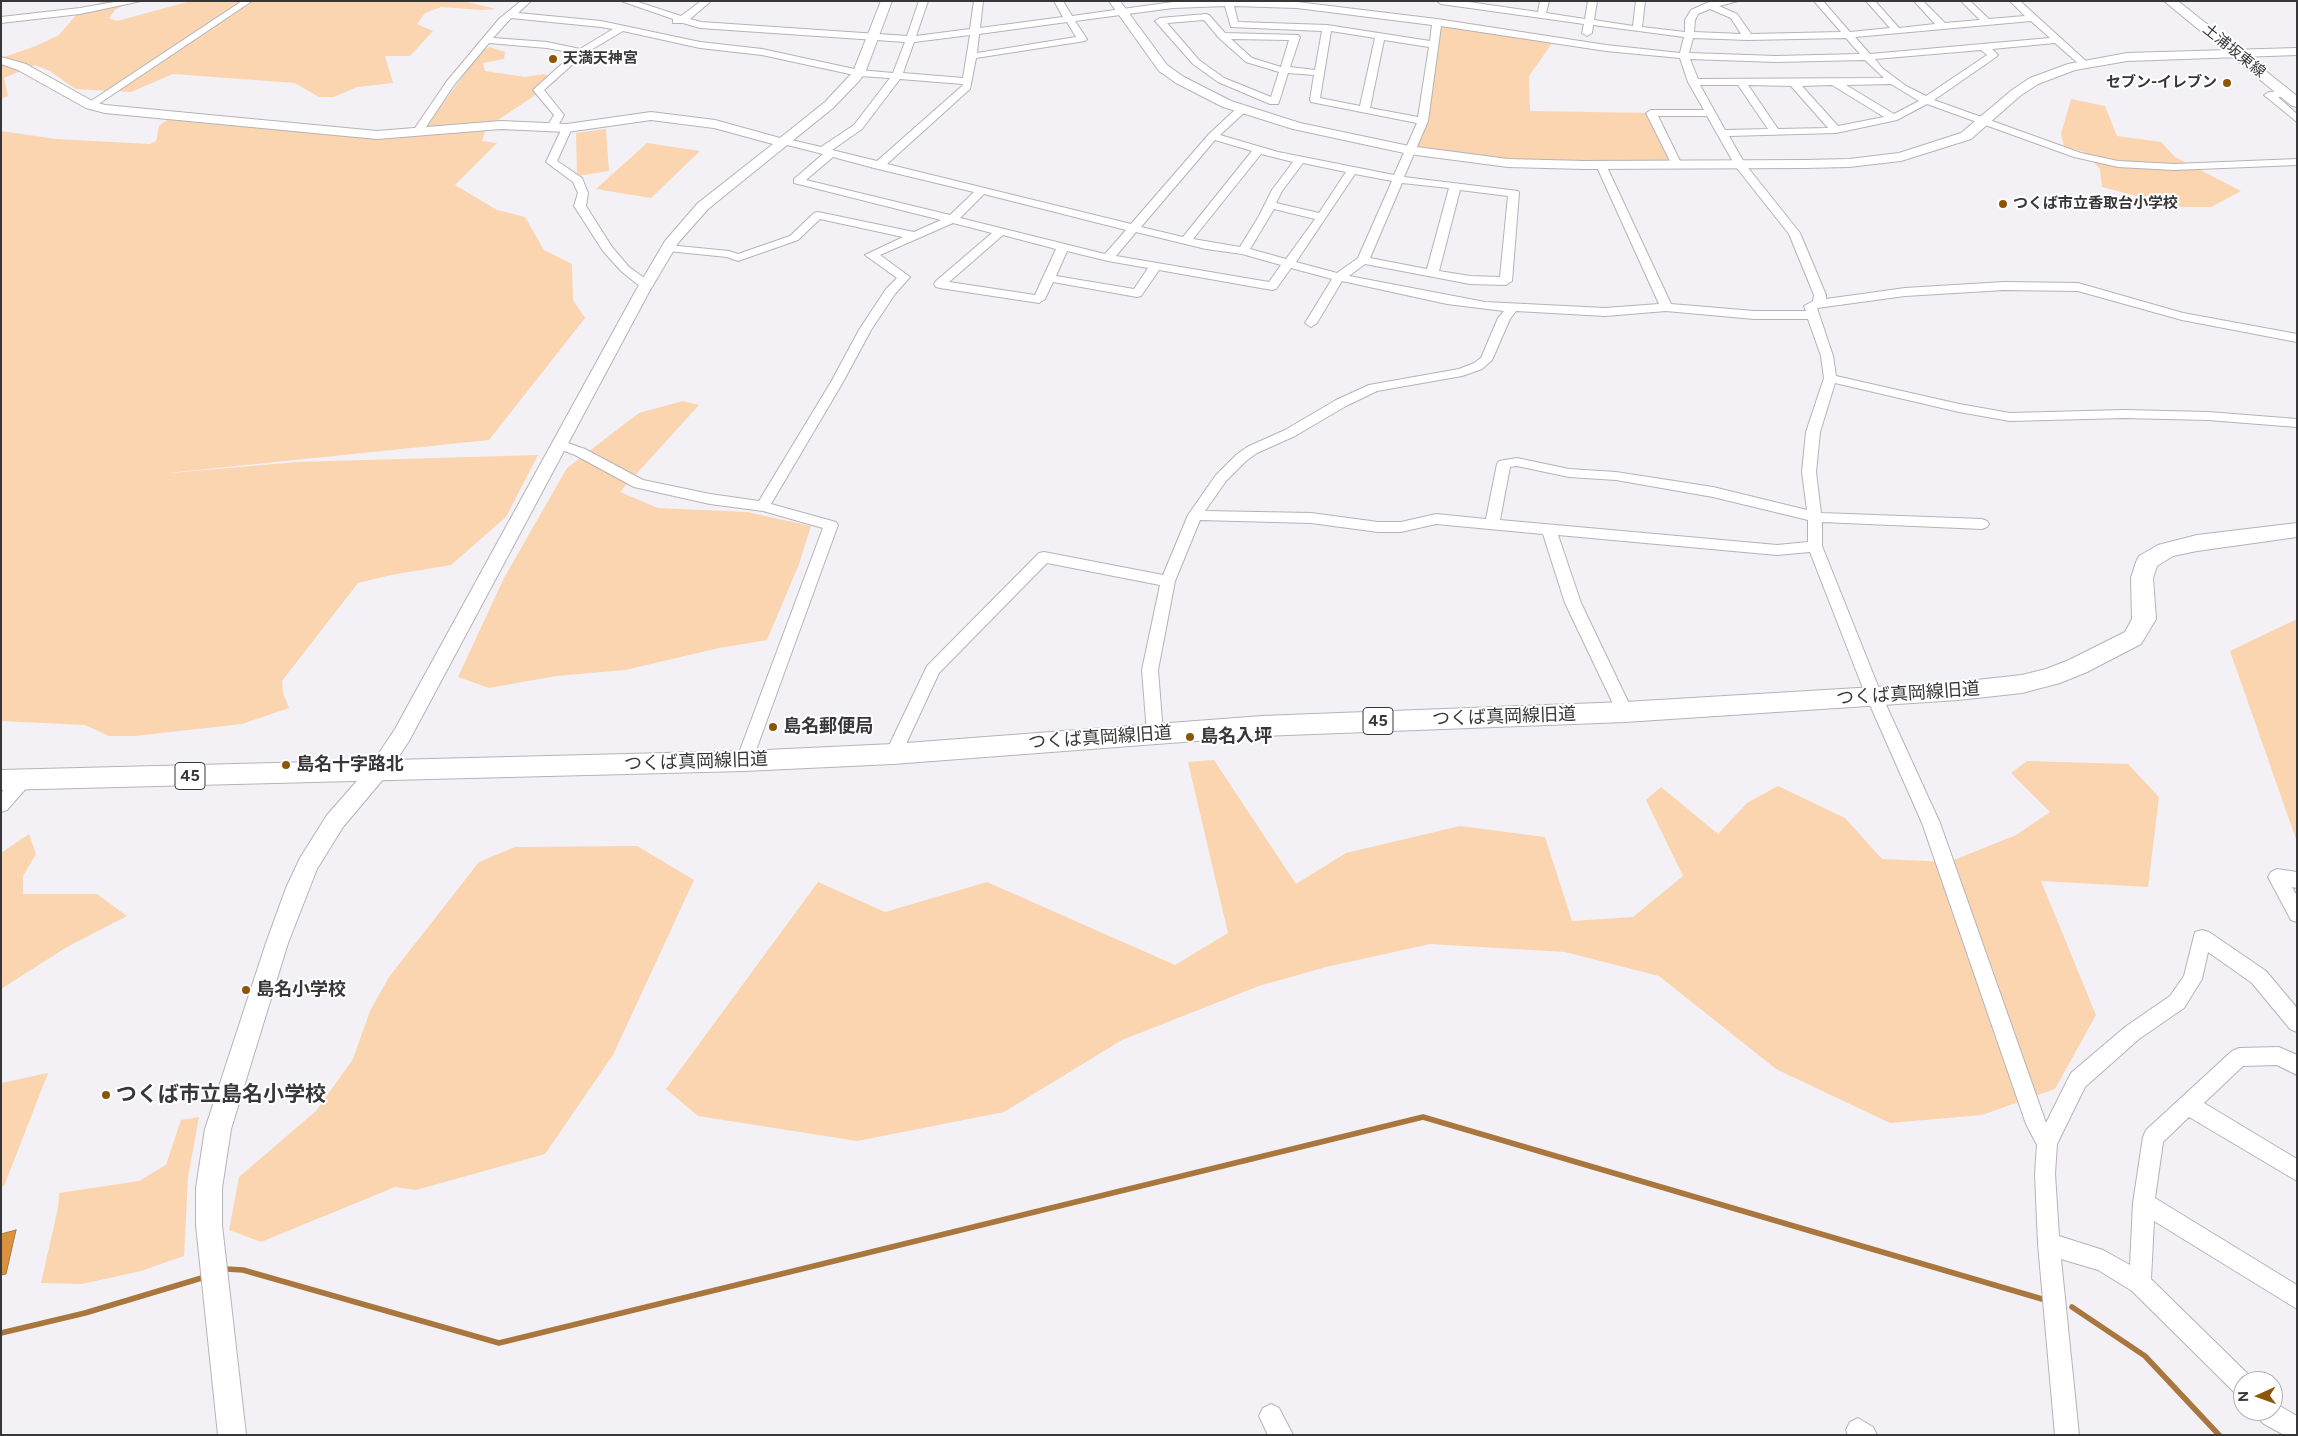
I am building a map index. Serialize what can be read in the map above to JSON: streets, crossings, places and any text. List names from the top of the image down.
{
  "streets": {
    "main road": ["土浦坂東線", "つくば真岡線旧道", "45"]
  },
  "places": [
    "天満天神宮",
    "セブン-イレブン",
    "つくば市立香取台小学校",
    "島名郵便局",
    "島名入坪",
    "島名十字路北",
    "島名小学校",
    "つくば市立島名小学校"
  ],
  "north": "left"
}
